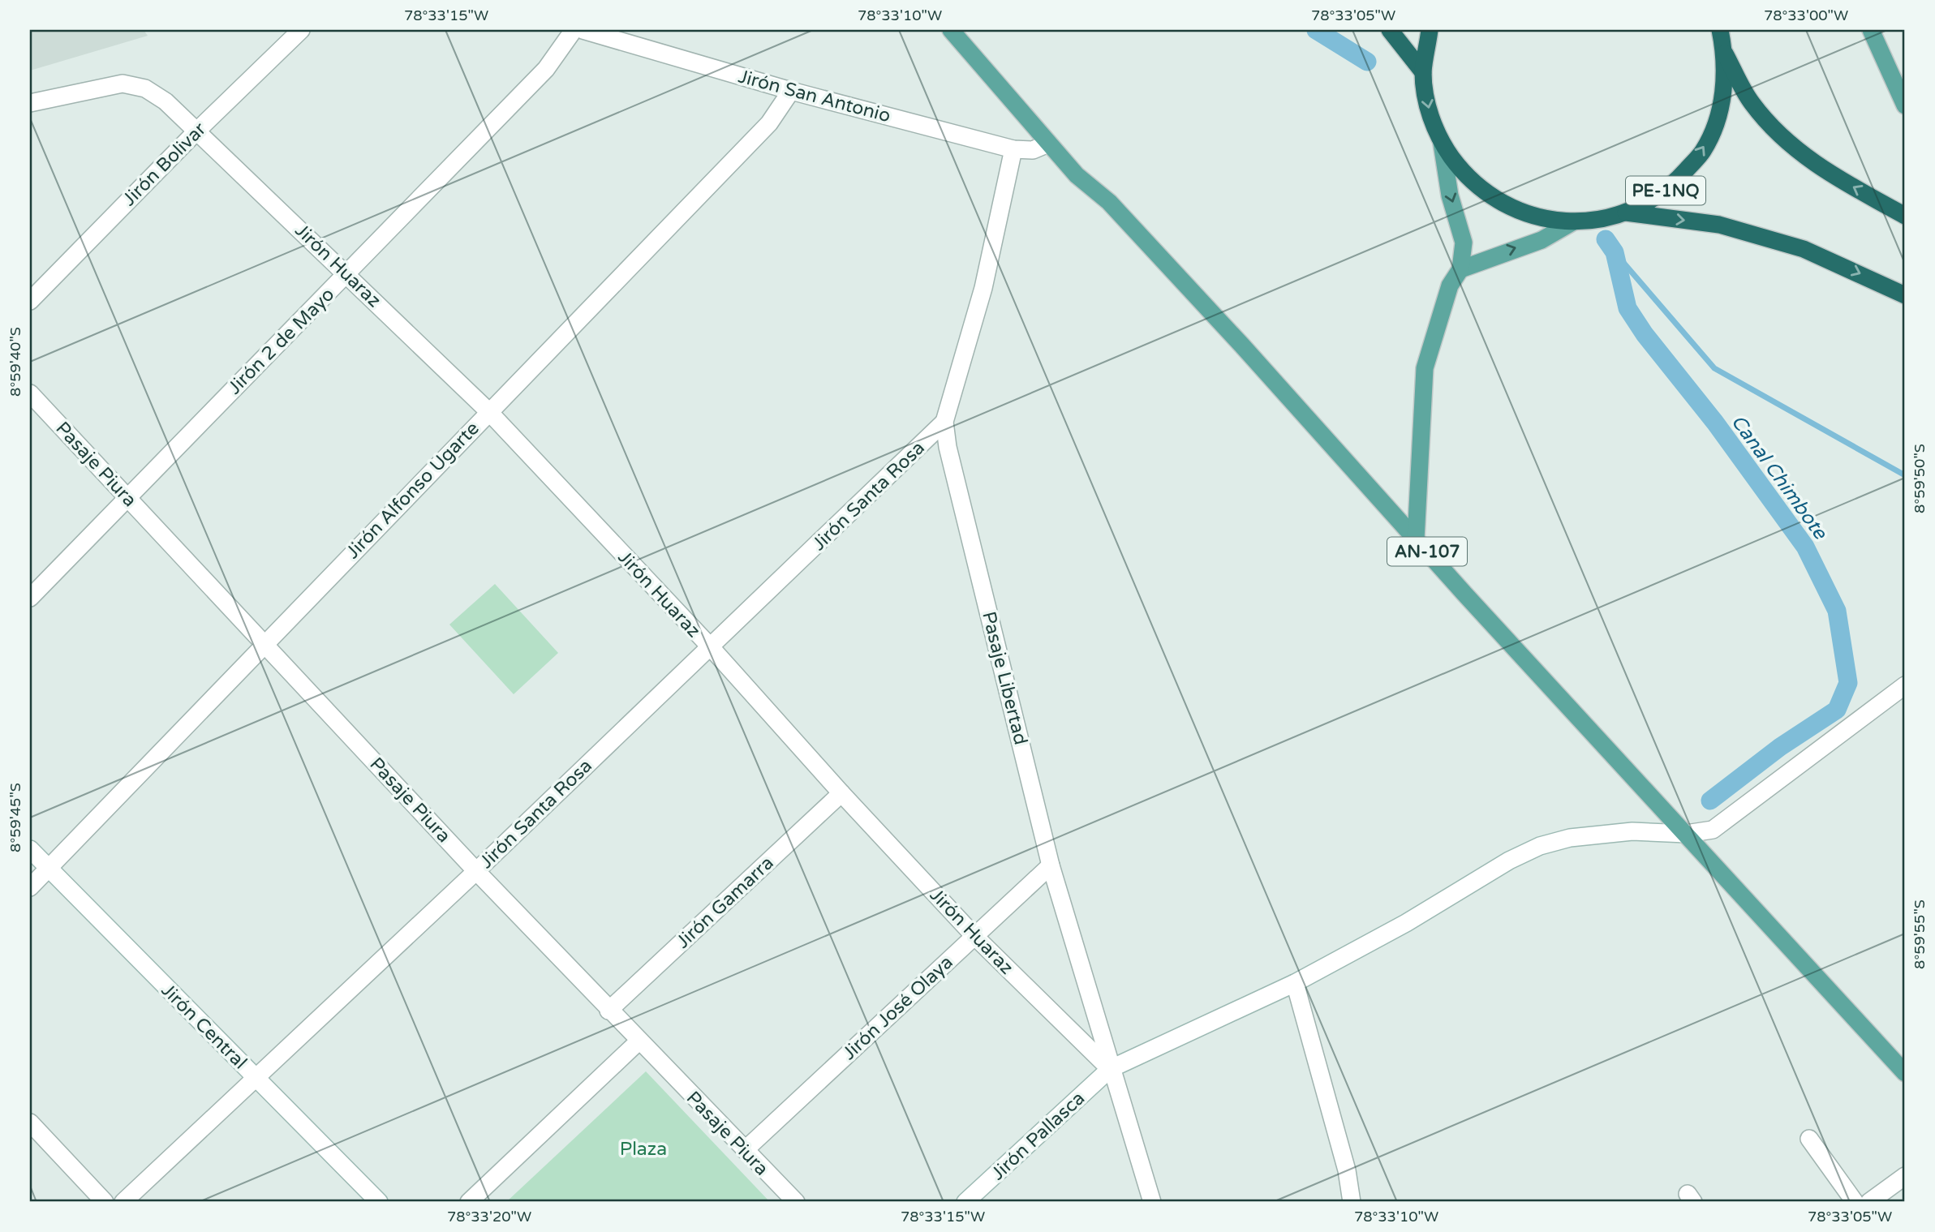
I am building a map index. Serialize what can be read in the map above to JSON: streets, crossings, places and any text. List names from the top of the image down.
{
  "streets": {
    "highway": ["PE-1NQ"],
    "main road": ["AN-107"],
    "street": [
      "Jirón San Antonio",
      "Jirón Bolivar",
      "Jirón Huaraz",
      "Jirón 2 de Mayo",
      "Pasaje Piura",
      "Jirón Alfonso Ugarte",
      "Jirón Santa Rosa",
      "Pasaje Libertad",
      "Jirón Gamarra",
      "Jirón José Olaya",
      "Jirón Central",
      "Jirón Pallasca"
    ]
  },
  "crossings": [
    ["Jirón San Antonio", "Jirón Alfonso Ugarte"],
    ["Jirón San Antonio", "AN-107"],
    ["Jirón San Antonio", "Pasaje Libertad"],
    ["Jirón Bolivar", "Jirón Huaraz"],
    ["Jirón Huaraz", "Jirón 2 de Mayo"],
    ["Jirón Huaraz", "Jirón Alfonso Ugarte"],
    ["Jirón Huaraz", "Jirón Santa Rosa"],
    ["Jirón Huaraz", "Pasaje Libertad"],
    ["Jirón Huaraz", "Jirón Gamarra"],
    ["Jirón Huaraz", "Jirón José Olaya"],
    ["Jirón Huaraz", "Jirón Pallasca"],
    ["Jirón 2 de Mayo", "Pasaje Piura"],
    ["Pasaje Piura", "Jirón Alfonso Ugarte"],
    ["Pasaje Piura", "Jirón Santa Rosa"],
    ["Pasaje Piura", "Jirón Gamarra"],
    ["Pasaje Piura", "Jirón José Olaya"],
    ["Jirón Alfonso Ugarte", "Jirón Central"],
    ["Jirón Santa Rosa", "Pasaje Libertad"],
    ["Jirón Santa Rosa", "Jirón Central"],
    ["AN-107", "Jirón Pallasca"],
    ["Pasaje Libertad", "Jirón José Olaya"],
    ["Pasaje Libertad", "Jirón Pallasca"]
  ],
  "water": ["Canal Chimbote"],
  "parks": ["Plaza"],
  "coordinates": [
    "78°33'15\"W",
    "78°33'10\"W",
    "78°33'05\"W",
    "78°33'00\"W",
    "8°59'40\"S",
    "8°59'50\"S",
    "8°59'45\"S",
    "8°59'55\"S",
    "78°33'20\"W"
  ]
}
